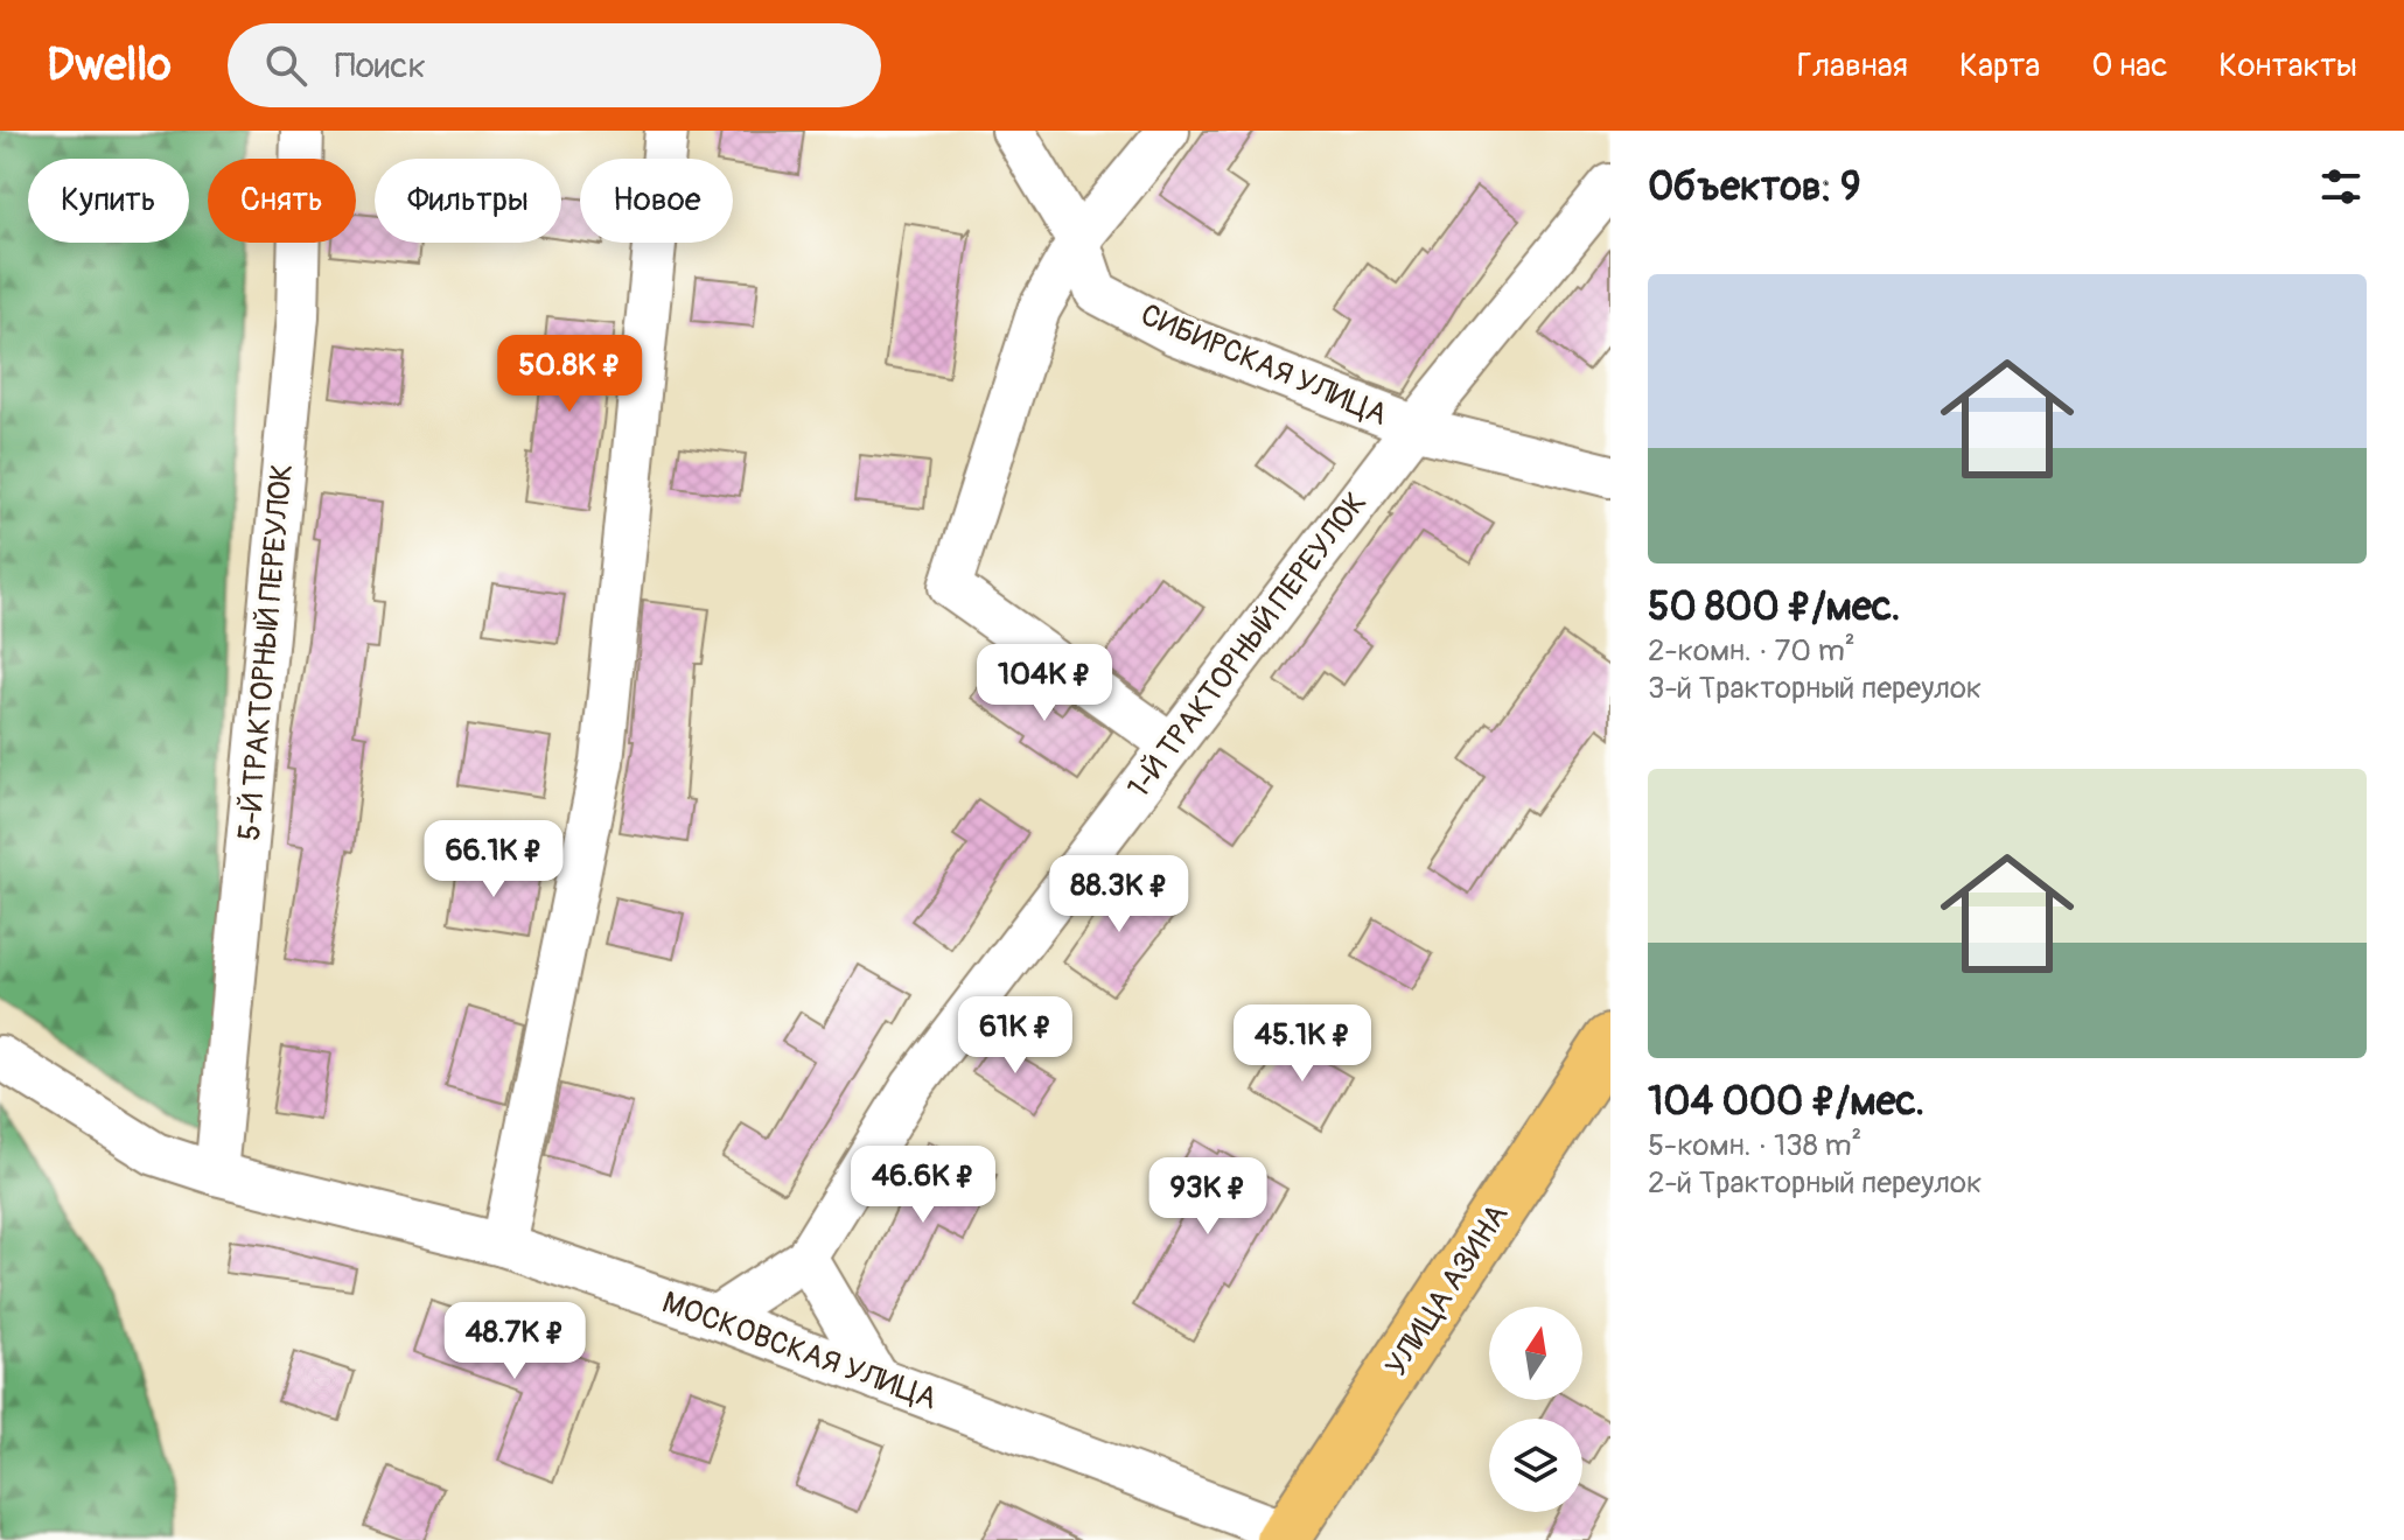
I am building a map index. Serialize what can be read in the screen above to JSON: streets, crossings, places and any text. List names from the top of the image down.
{
  "streets": {
    "main road": ["УЛИЦА АЗИНА"],
    "street": [
      "СИБИРСКАЯ УЛИЦА",
      "1-Й ТРАКТОРНЫЙ ПЕРЕУЛОК",
      "5-Й ТРАКТОРНЫЙ ПЕРЕУЛОК",
      "МОСКОВСКАЯ УЛИЦА"
    ]
  },
  "crossings": [
    ["СИБИРСКАЯ УЛИЦА", "1-Й ТРАКТОРНЫЙ ПЕРЕУЛОК"],
    ["1-Й ТРАКТОРНЫЙ ПЕРЕУЛОК", "МОСКОВСКАЯ УЛИЦА"],
    ["5-Й ТРАКТОРНЫЙ ПЕРЕУЛОК", "МОСКОВСКАЯ УЛИЦА"],
    ["УЛИЦА АЗИНА", "МОСКОВСКАЯ УЛИЦА"]
  ],
  "north": "top",
  "page": {
    "header": "Dwello",
    "search": "Поиск",
    "nav": [
      "Главная",
      "Карта",
      "О нас",
      "Контакты"
    ],
    "heading": "Объектов: 9",
    "chip": [
      "Купить",
      "Снять",
      "Фильтры",
      "Новое"
    ],
    "list": [
      {
        "name": "50 800 ₽/мес.",
        "note": "2-комн. · 70 m² · 3-й Тракторный переулок"
      },
      {
        "name": "104 000 ₽/мес.",
        "note": "5-комн. · 138 m² · 2-й Тракторный переулок"
      }
    ],
    "price": [
      "50.8K ₽",
      "104K ₽",
      "66.1K ₽",
      "88.3K ₽",
      "61K ₽",
      "45.1K ₽",
      "46.6K ₽",
      "93K ₽",
      "48.7K ₽"
    ]
  }
}
